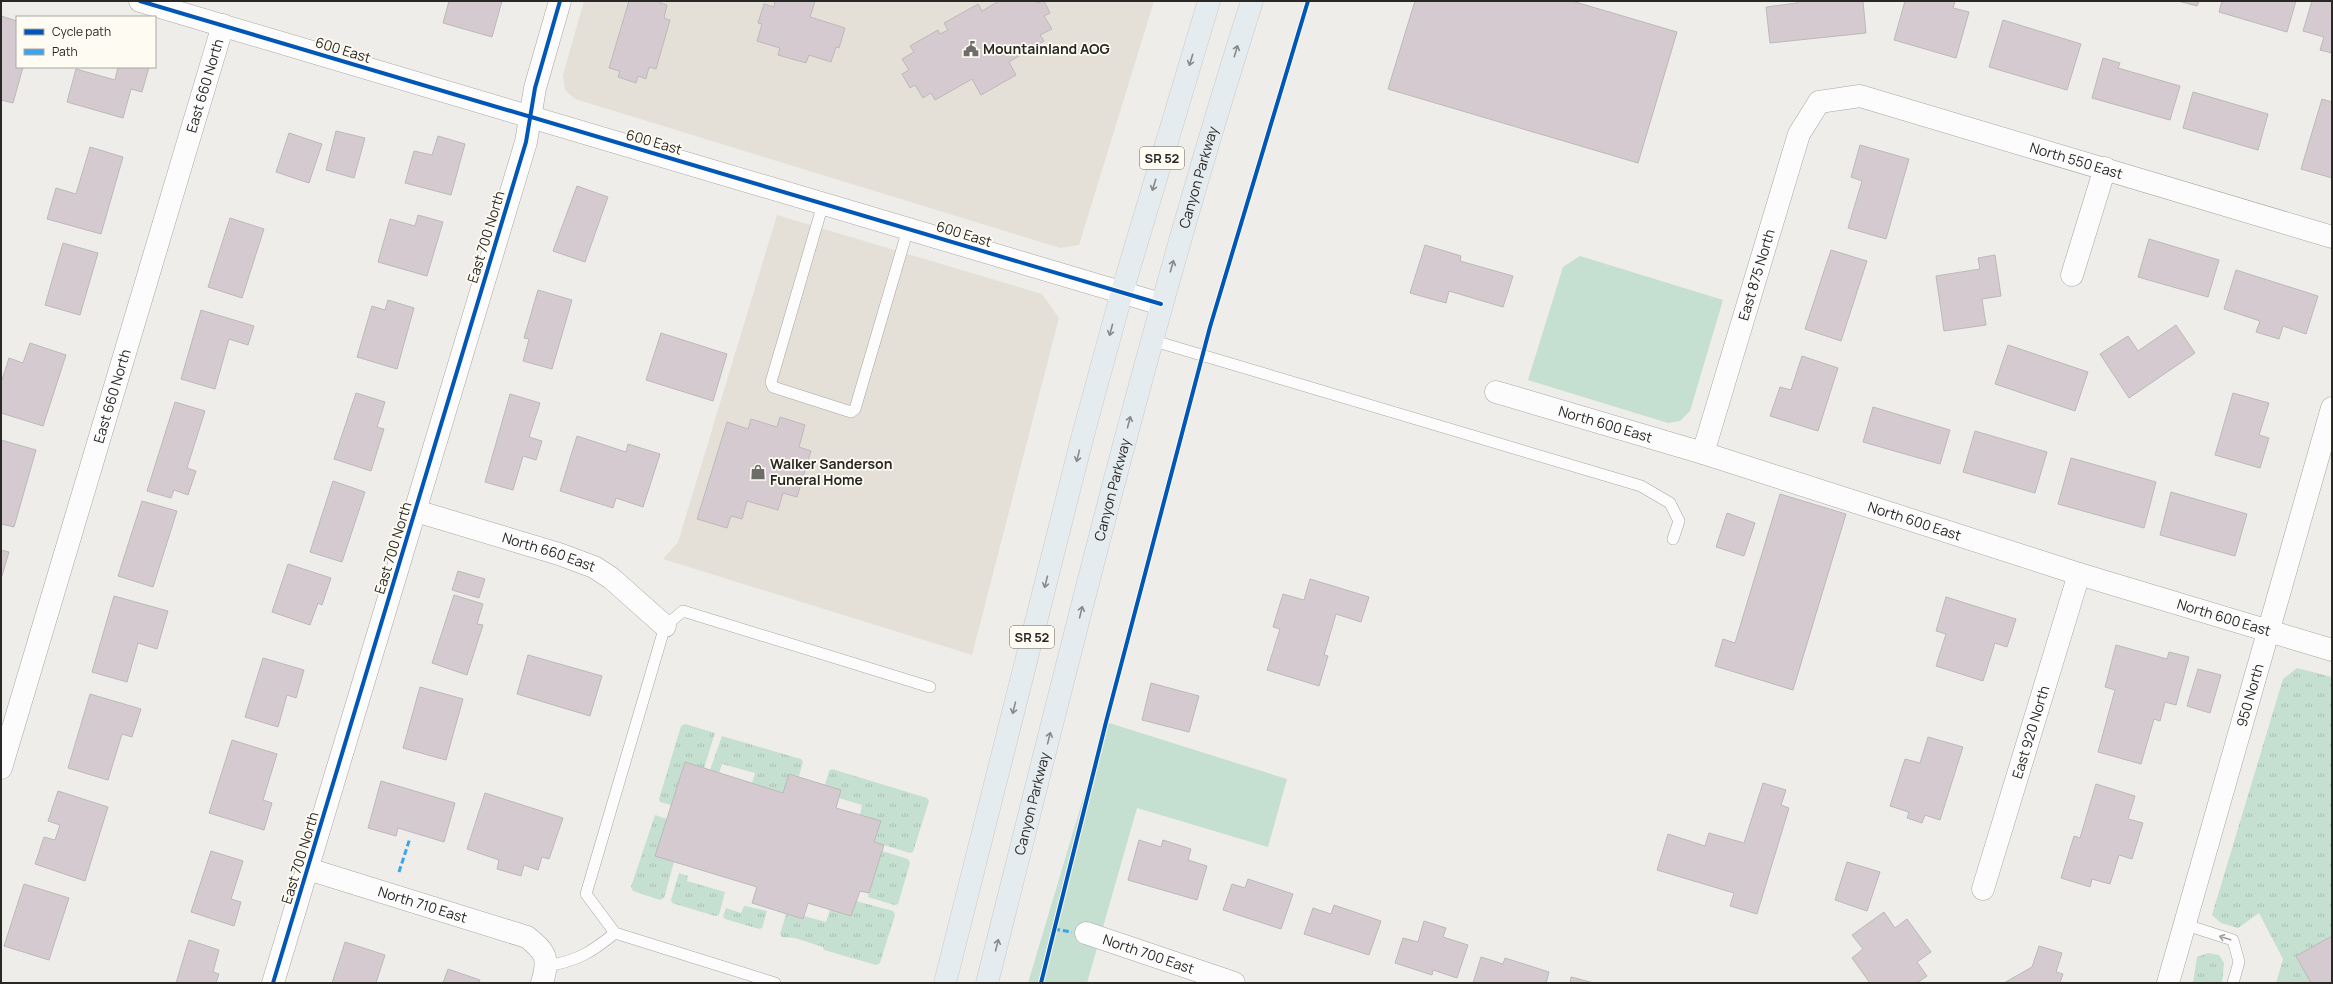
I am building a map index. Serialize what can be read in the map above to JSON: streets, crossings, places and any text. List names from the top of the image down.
{
  "streets": {
    "highway": ["SR 52", "Canyon Parkway"],
    "street": [
      "600 East",
      "East 660 North",
      "North 550 East",
      "East 700 North",
      "East 875 North",
      "North 600 East",
      "North 660 East",
      "950 North",
      "East 920 North",
      "North 710 East",
      "North 700 East"
    ]
  },
  "crossings": [
    ["600 East", "East 660 North"],
    ["600 East", "SR 52"],
    ["600 East", "Canyon Parkway"],
    ["600 East", "East 700 North"],
    ["North 550 East", "East 875 North"],
    ["East 700 North", "North 660 East"],
    ["East 700 North", "North 710 East"],
    ["East 875 North", "North 600 East"],
    ["North 600 East", "950 North"],
    ["North 600 East", "East 920 North"]
  ],
  "places": {
    "public building": ["Mountainland AOG"],
    "shop": ["Walker Sanderson Funeral Home"]
  },
  "legend": ["Cycle path", "Path"]
}
